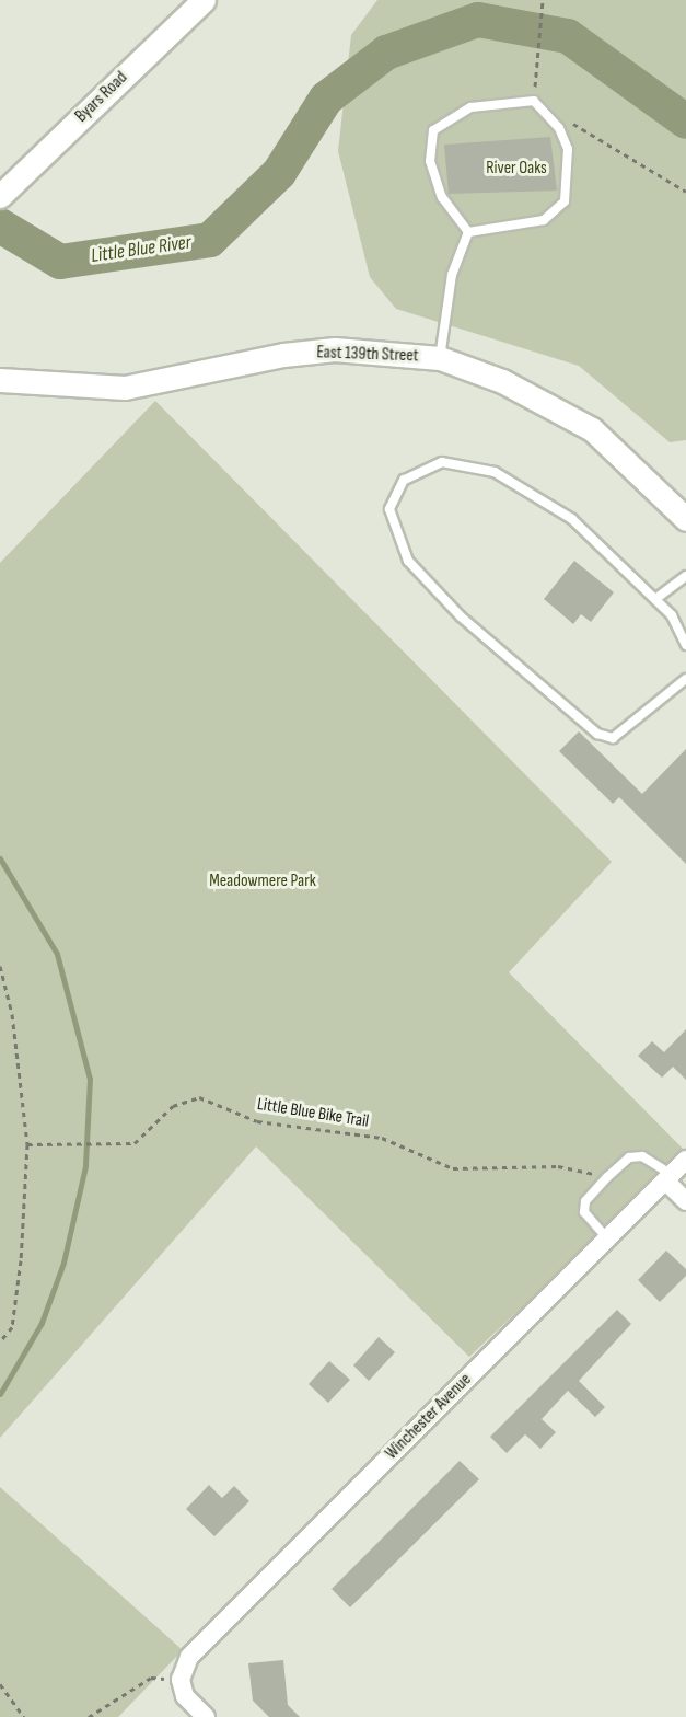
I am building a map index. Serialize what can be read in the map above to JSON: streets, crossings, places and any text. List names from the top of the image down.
{
  "streets": {
    "street": ["Byars Road", "East 139th Street", "Winchester Avenue"],
    "path": ["Little Blue Bike Trail"]
  },
  "water": ["Little Blue River"],
  "parks": ["River Oaks", "Meadowmere Park"]
}
